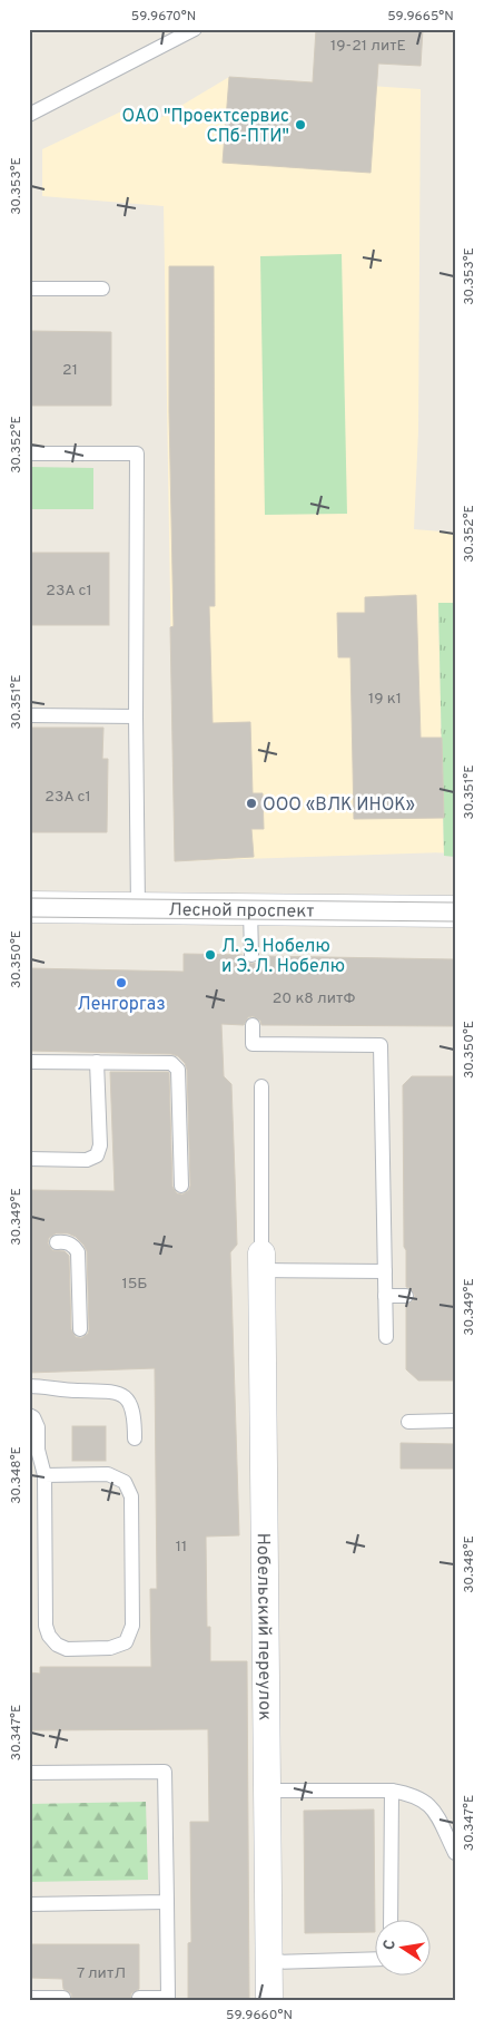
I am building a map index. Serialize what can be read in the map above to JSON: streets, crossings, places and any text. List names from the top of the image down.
{
  "streets": {
    "main road": ["Лесной проспект"],
    "street": ["Нобельский переулок"]
  },
  "places": [
    "ОАО \"Проектсервис СПб-ПТИ\"",
    "ООО «ВЛК ИНОК»",
    "Л. Э. Нобелю и Э. Л. Нобелю",
    "Ленгоргаз"
  ],
  "house_numbers": [
    "19-21 литЕ",
    "21",
    "23А с1",
    "19 к1",
    "23А с1",
    "20 к8 литФ",
    "15Б",
    "11",
    "7 литЛ"
  ],
  "north": "left",
  "coordinates": [
    "59.9670°N",
    "59.9665°N",
    "30.353°E",
    "30.352°E",
    "30.351°E",
    "30.350°E",
    "30.349°E",
    "30.348°E",
    "30.347°E",
    "59.9660°N"
  ]
}
